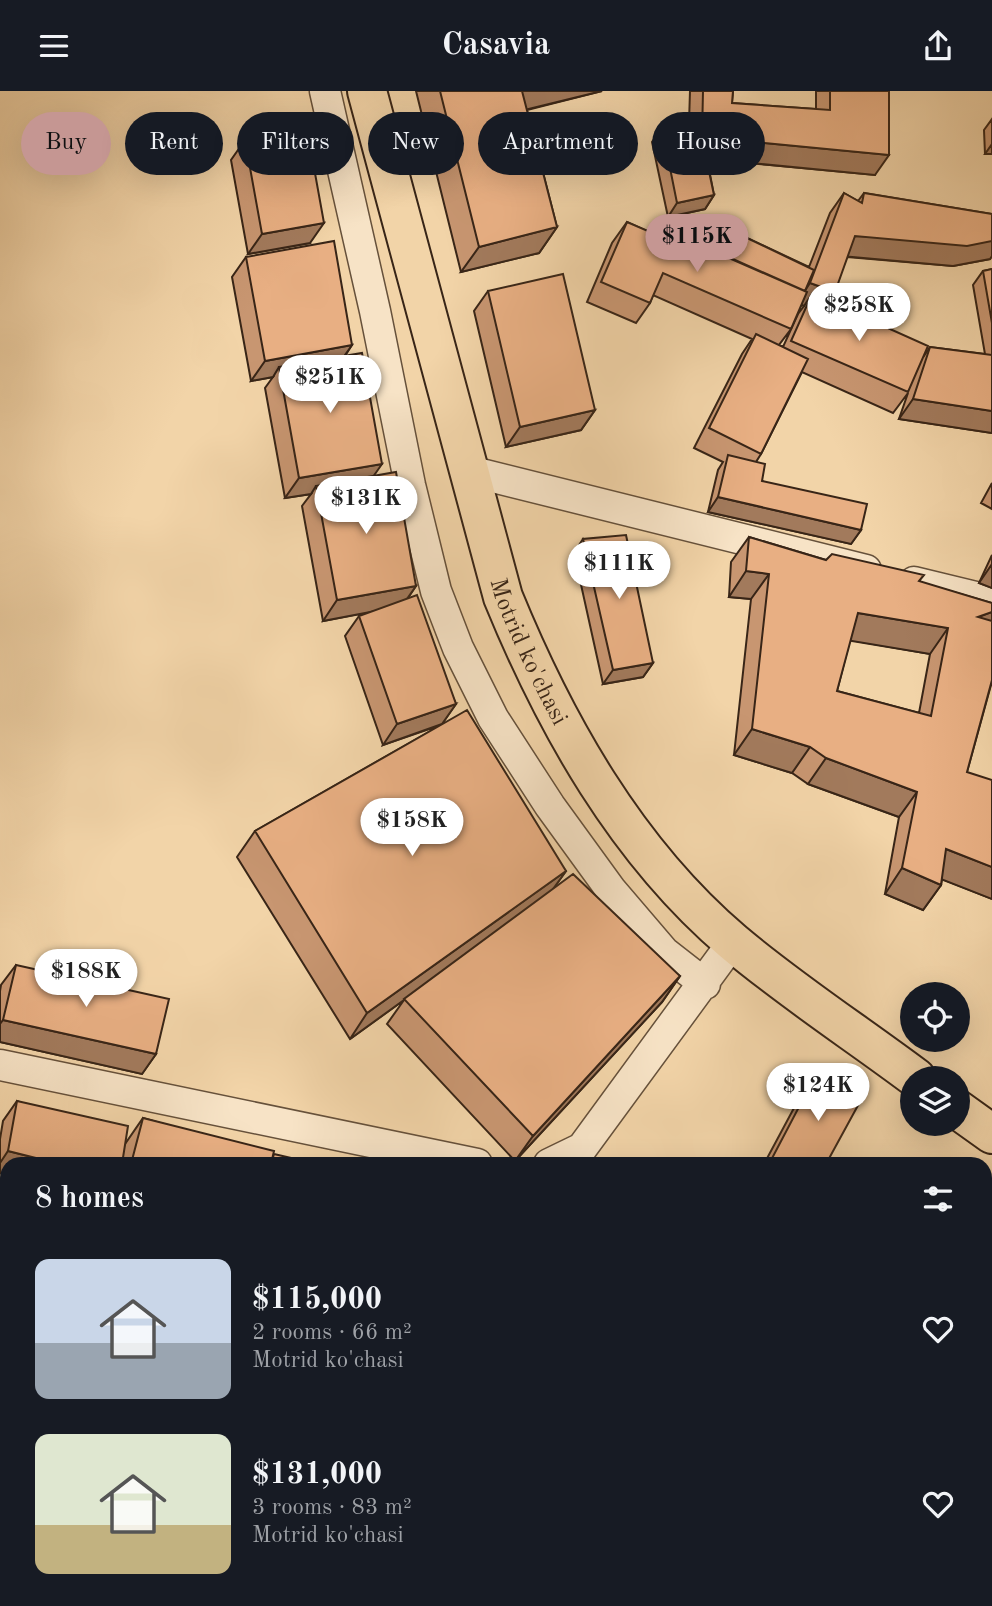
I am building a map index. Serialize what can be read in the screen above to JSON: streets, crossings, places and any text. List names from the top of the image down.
{
  "streets": {
    "main road": ["Motrid ko'chasi"]
  },
  "page": {
    "header": "Casavia",
    "chip": [
      "Buy",
      "Rent",
      "Filters",
      "New",
      "Apartment",
      "House"
    ],
    "price": [
      "$115K",
      "$258K",
      "$251K",
      "$131K",
      "$111K",
      "$158K",
      "$188K",
      "$124K"
    ],
    "heading": "8 homes",
    "list": [
      {
        "name": "$115,000",
        "note": "2 rooms · 66 m² · Motrid ko'chasi"
      },
      {
        "name": "$131,000",
        "note": "3 rooms · 83 m² · Motrid ko'chasi"
      }
    ]
  }
}
